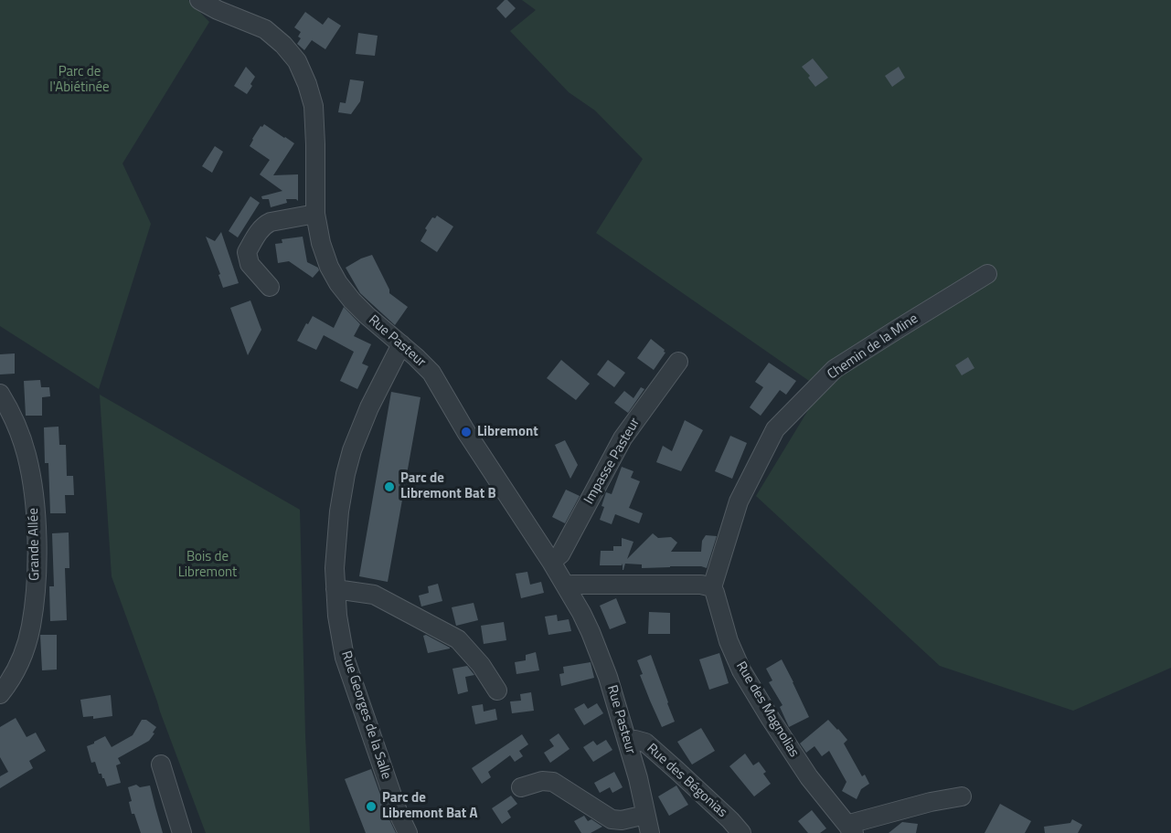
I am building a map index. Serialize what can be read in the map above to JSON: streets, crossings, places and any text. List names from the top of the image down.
{
  "streets": {
    "street": [
      "Rue Pasteur",
      "Chemin de la Mine",
      "Impasse Pasteur",
      "Grande Allée",
      "Rue des Magnolias",
      "Rue Georges de la Salle",
      "Rue des Bégonias"
    ]
  },
  "crossings": [
    ["Rue Pasteur", "Impasse Pasteur"],
    ["Rue Pasteur", "Rue Georges de la Salle"],
    ["Rue Pasteur", "Rue des Bégonias"],
    ["Chemin de la Mine", "Rue des Magnolias"]
  ],
  "parks": ["Parc de l'Abiétinée", "Bois de Libremont"],
  "places": ["Libremont", "Parc de Libremont Bat B", "Parc de Libremont Bat A"]
}
